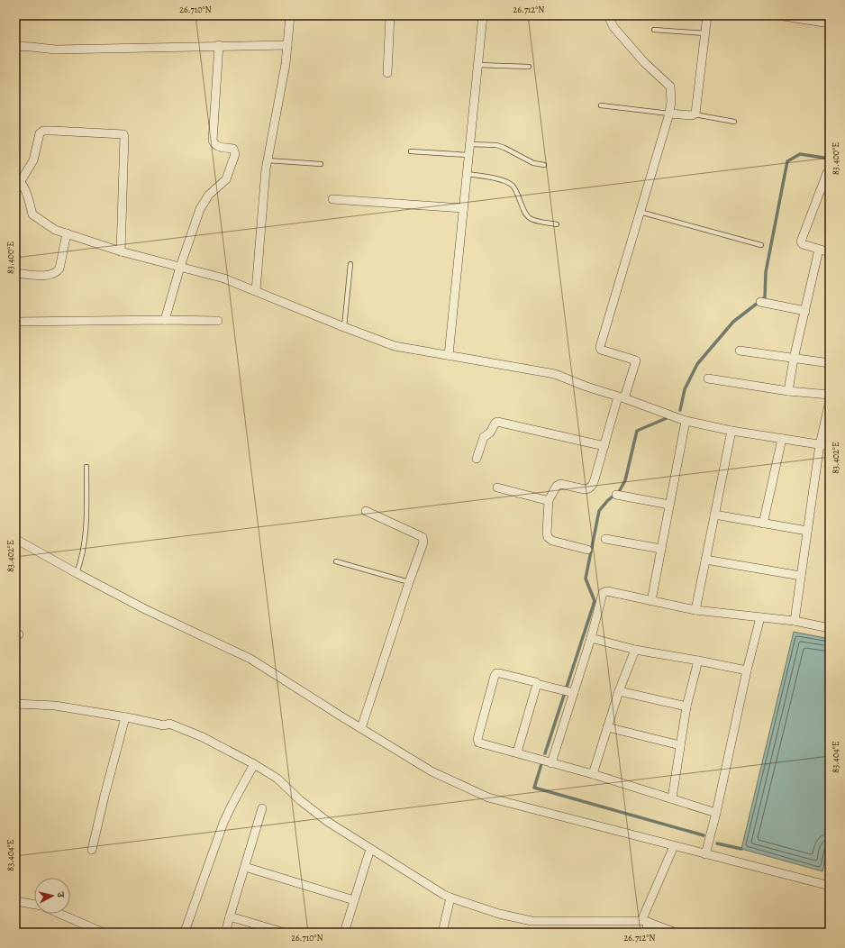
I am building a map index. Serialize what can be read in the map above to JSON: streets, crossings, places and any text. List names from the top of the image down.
{
  "north": "right",
  "coordinates": [
    "26.710°N",
    "26.712°N",
    "83.400°E",
    "83.402°E",
    "83.404°E"
  ]
}
